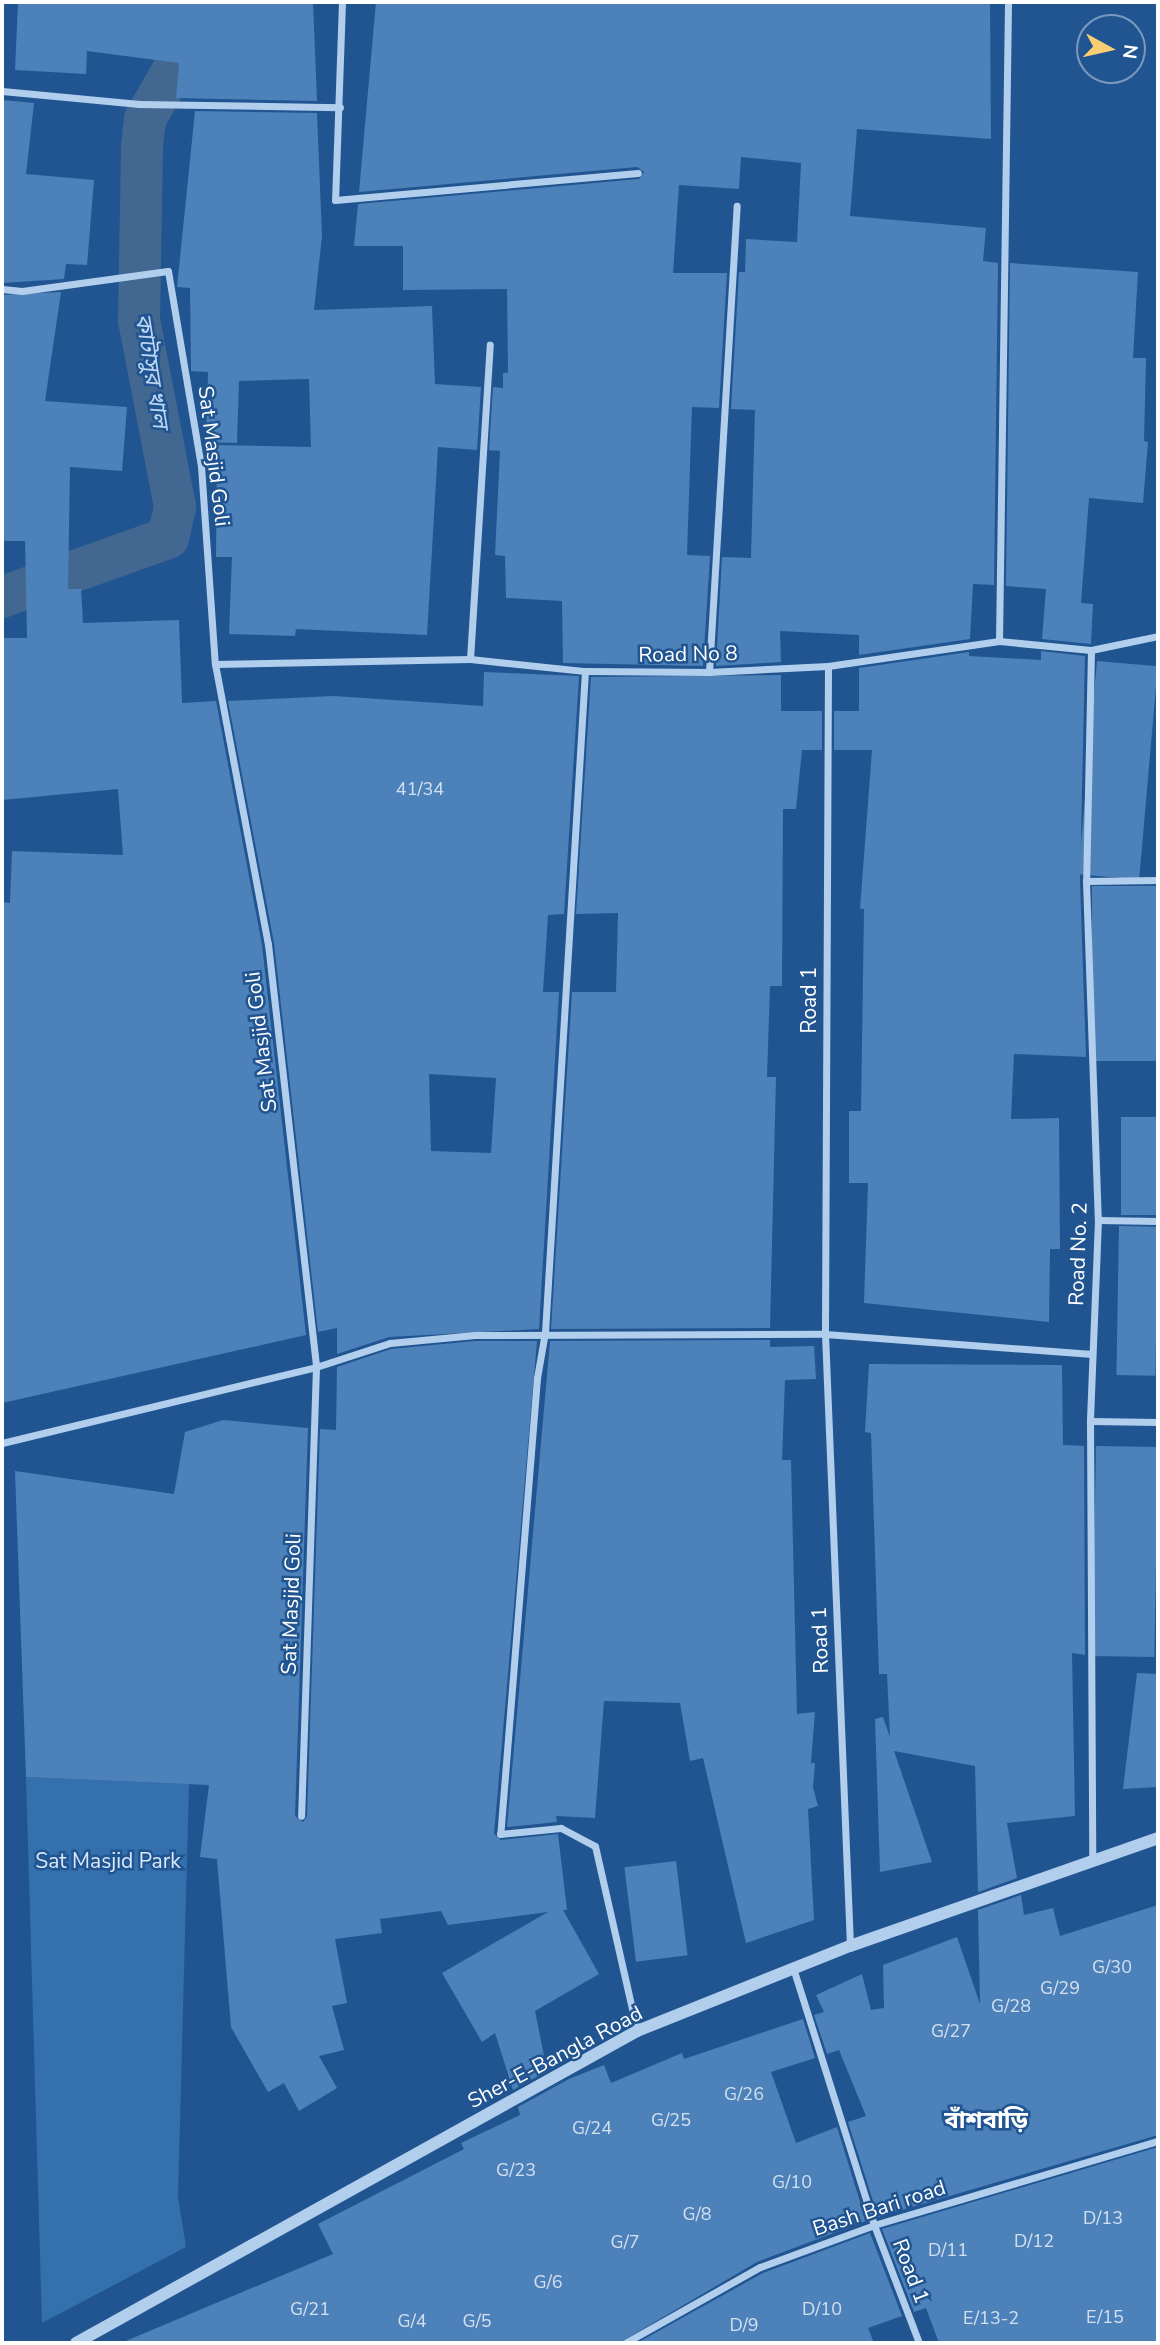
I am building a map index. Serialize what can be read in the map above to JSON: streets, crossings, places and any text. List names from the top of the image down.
{
  "streets": {
    "street": [
      "Sat Masjid Goli",
      "Road No 8",
      "Road 1",
      "Road No. 2",
      "Sher-E-Bangla Road",
      "Bash Bari road"
    ]
  },
  "crossings": [
    ["Sat Masjid Goli", "Road No 8"],
    ["Road No 8", "Road 1"],
    ["Road No 8", "Road No. 2"],
    ["Road 1", "Sher-E-Bangla Road"],
    ["Road 1", "Bash Bari road"],
    ["Road No. 2", "Sher-E-Bangla Road"]
  ],
  "districts": ["বাঁশবাড়ি"],
  "water": ["কাটাসুর খাল"],
  "parks": ["Sat Masjid Park"],
  "house_numbers": [
    "41/34",
    "G/30",
    "G/29",
    "G/28",
    "G/27",
    "G/26",
    "G/25",
    "G/24",
    "G/23",
    "G/10",
    "G/8",
    "D/13",
    "D/12",
    "G/7",
    "D/11",
    "G/6",
    "G/21",
    "D/10",
    "E/15",
    "E/13-2",
    "G/4",
    "G/5",
    "D/9"
  ],
  "north": "right"
}
